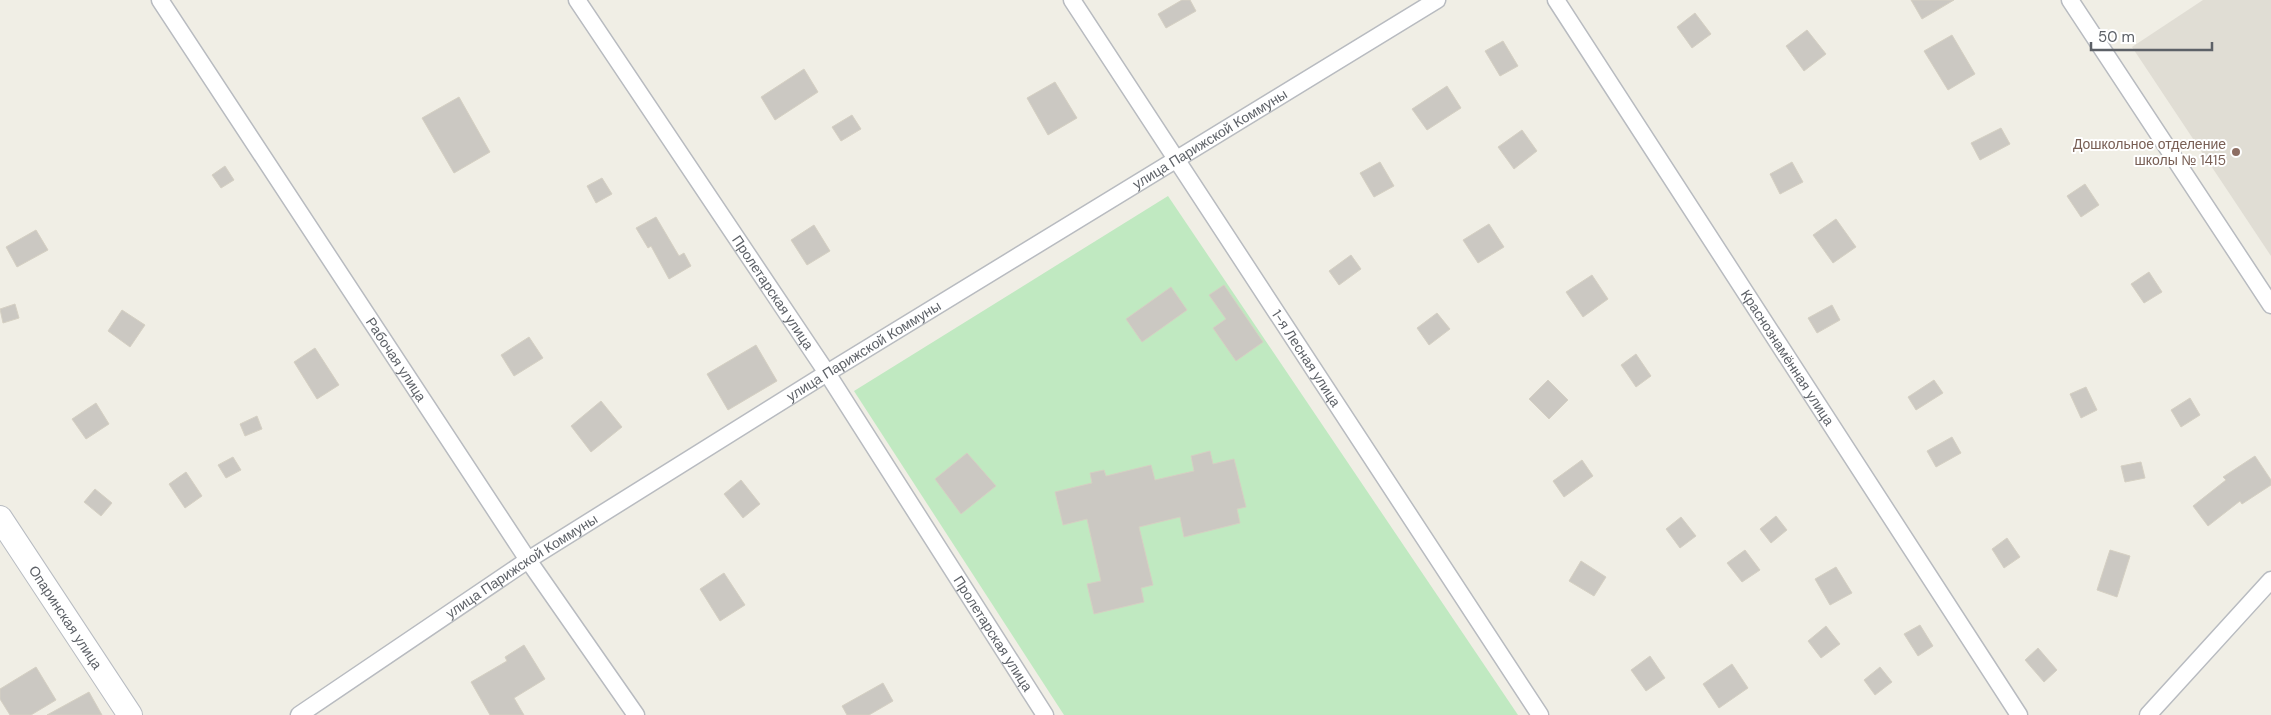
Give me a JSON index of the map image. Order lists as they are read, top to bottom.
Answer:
{
  "streets": {
    "main road": ["Опаринская улица"],
    "street": [
      "улица Парижской Коммуны",
      "Пролетарская улица",
      "1-я Лесная улица",
      "Краснознамённая улица",
      "Рабочая улица"
    ]
  },
  "crossings": [
    ["улица Парижской Коммуны", "Пролетарская улица"],
    ["улица Парижской Коммуны", "1-я Лесная улица"],
    ["улица Парижской Коммуны", "Рабочая улица"]
  ],
  "places": ["Дошкольное отделение школы № 1415"],
  "scale_bar": "50 m"
}
